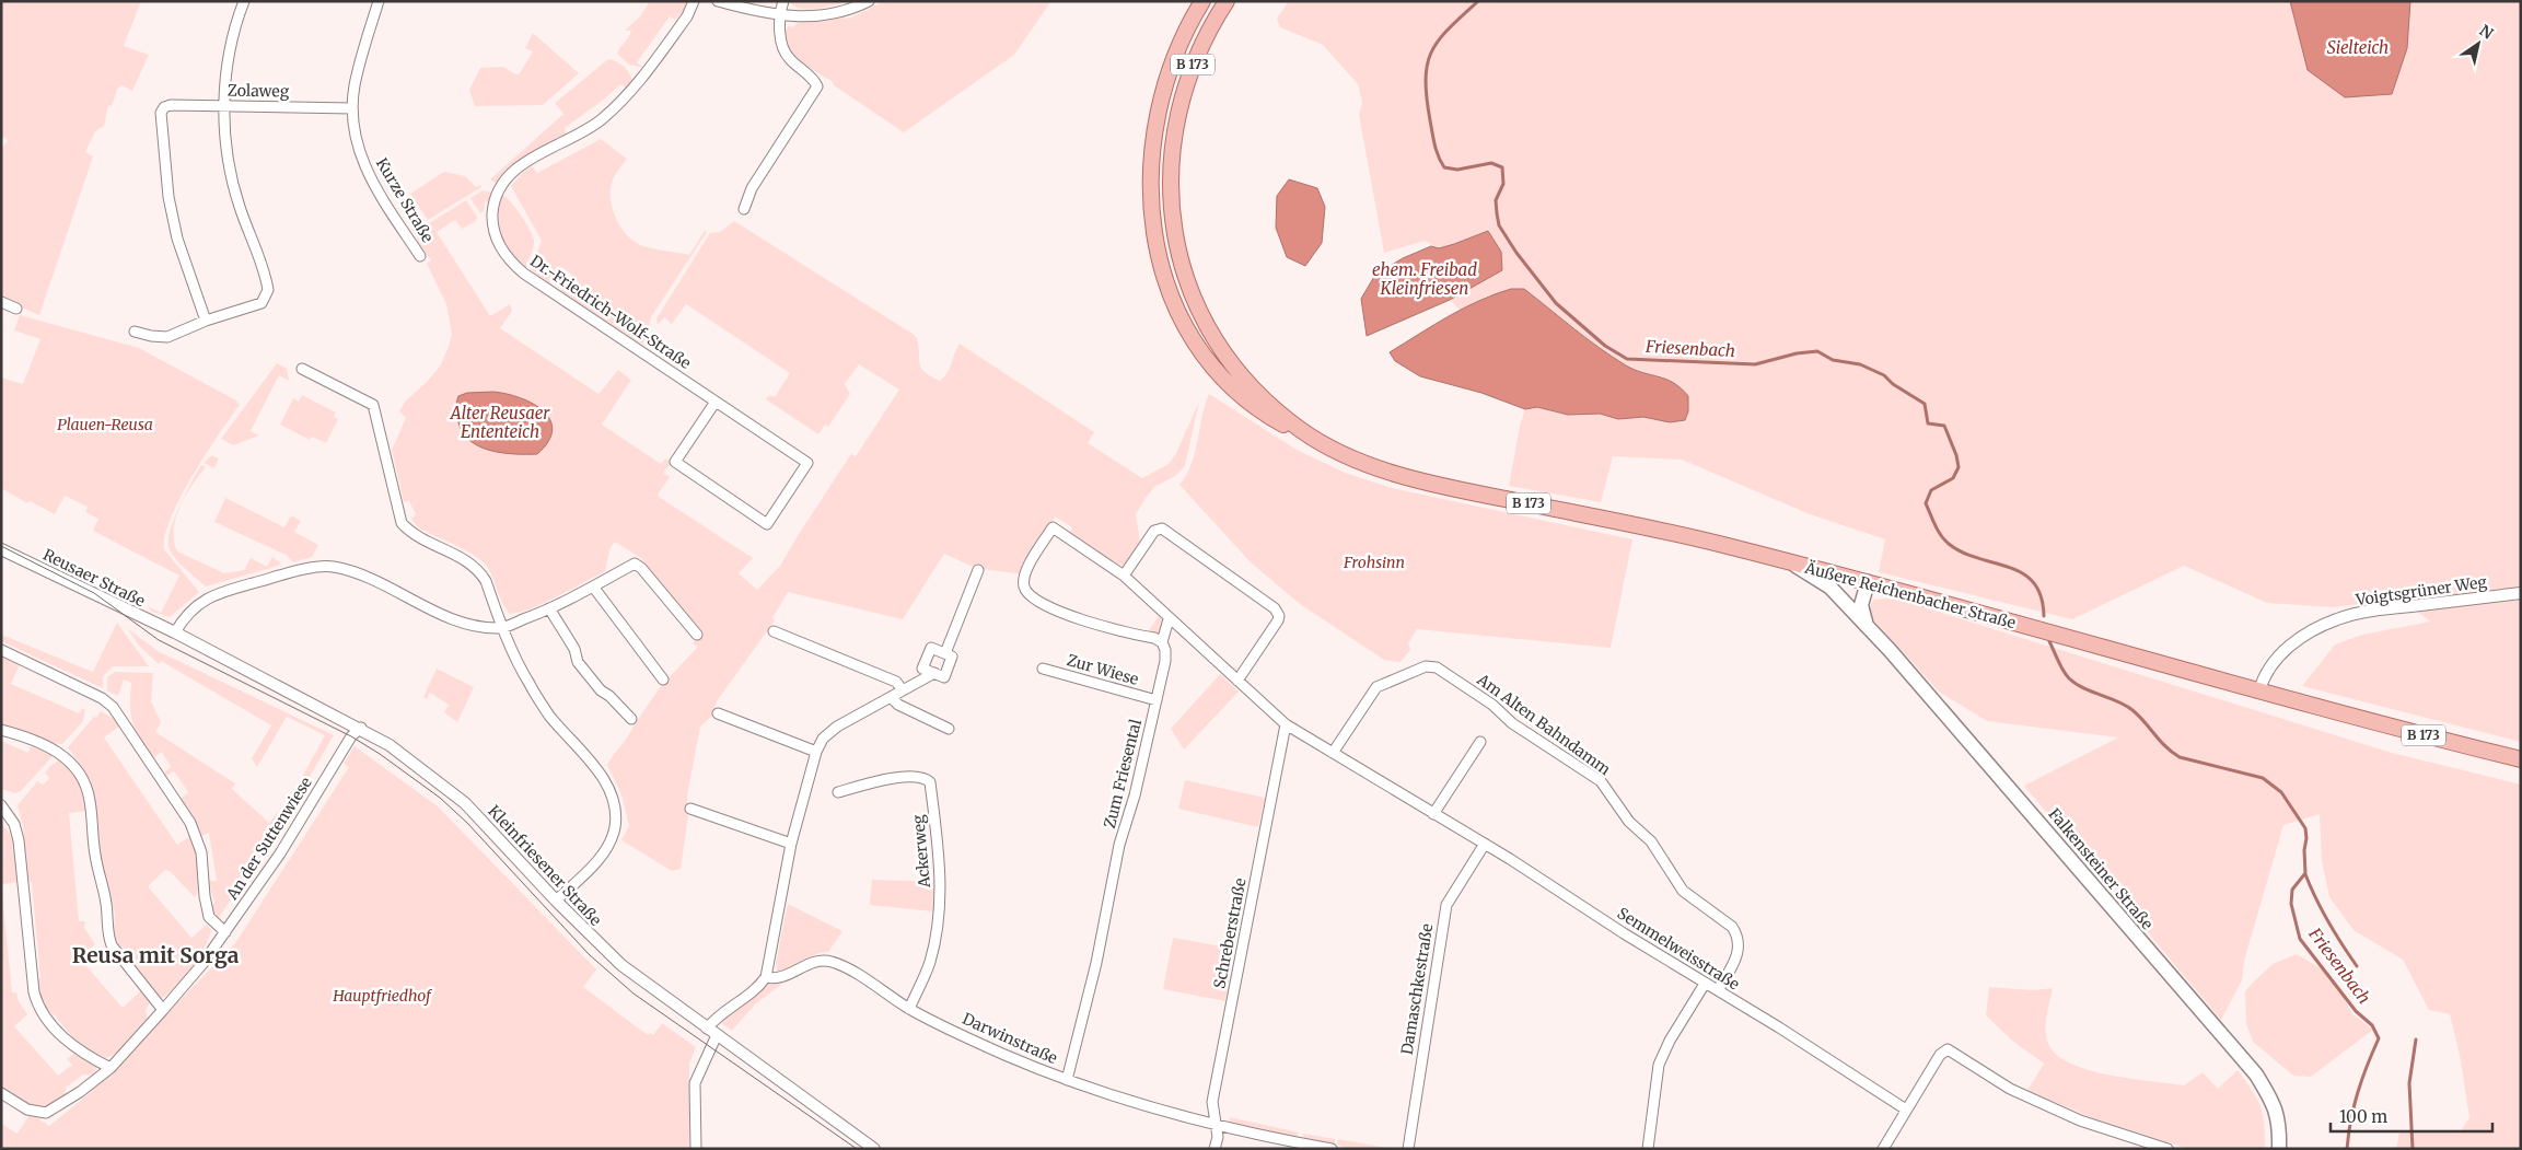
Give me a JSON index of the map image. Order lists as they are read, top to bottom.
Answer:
{
  "streets": {
    "main road": ["B 173", "Äußere Reichenbacher Straße", "Falkensteiner Straße"],
    "street": [
      "Zolaweg",
      "Kurze Straße",
      "Dr.-Friedrich-Wolf-Straße",
      "Reusaer Straße",
      "Voigtsgrüner Weg",
      "Zur Wiese",
      "Am Alten Bahndamm",
      "Zum Friesental",
      "An der Suttenwiese",
      "Ackerweg",
      "Kleinfriesener Straße",
      "Schreberstraße",
      "Semmelweisstraße",
      "Damaschkestraße",
      "Darwinstraße"
    ]
  },
  "crossings": [
    ["Zolaweg", "Kurze Straße"],
    ["Reusaer Straße", "Kleinfriesener Straße"],
    ["Voigtsgrüner Weg", "Äußere Reichenbacher Straße"],
    ["Äußere Reichenbacher Straße", "Falkensteiner Straße"],
    ["Zur Wiese", "Zum Friesental"],
    ["Am Alten Bahndamm", "Semmelweisstraße"],
    ["Zum Friesental", "Semmelweisstraße"],
    ["Zum Friesental", "Darwinstraße"],
    ["An der Suttenwiese", "Kleinfriesener Straße"],
    ["Ackerweg", "Darwinstraße"],
    ["Schreberstraße", "Semmelweisstraße"],
    ["Schreberstraße", "Darwinstraße"],
    ["Semmelweisstraße", "Damaschkestraße"]
  ],
  "districts": ["Reusa mit Sorga"],
  "water": [
    "Sielteich",
    "ehem. Freibad Kleinfriesen",
    "Friesenbach",
    "Alter Reusaer Ententeich"
  ],
  "parks": ["Plauen-Reusa", "Frohsinn", "Hauptfriedhof"],
  "scale_bar": "100 m",
  "north": "top right"
}
